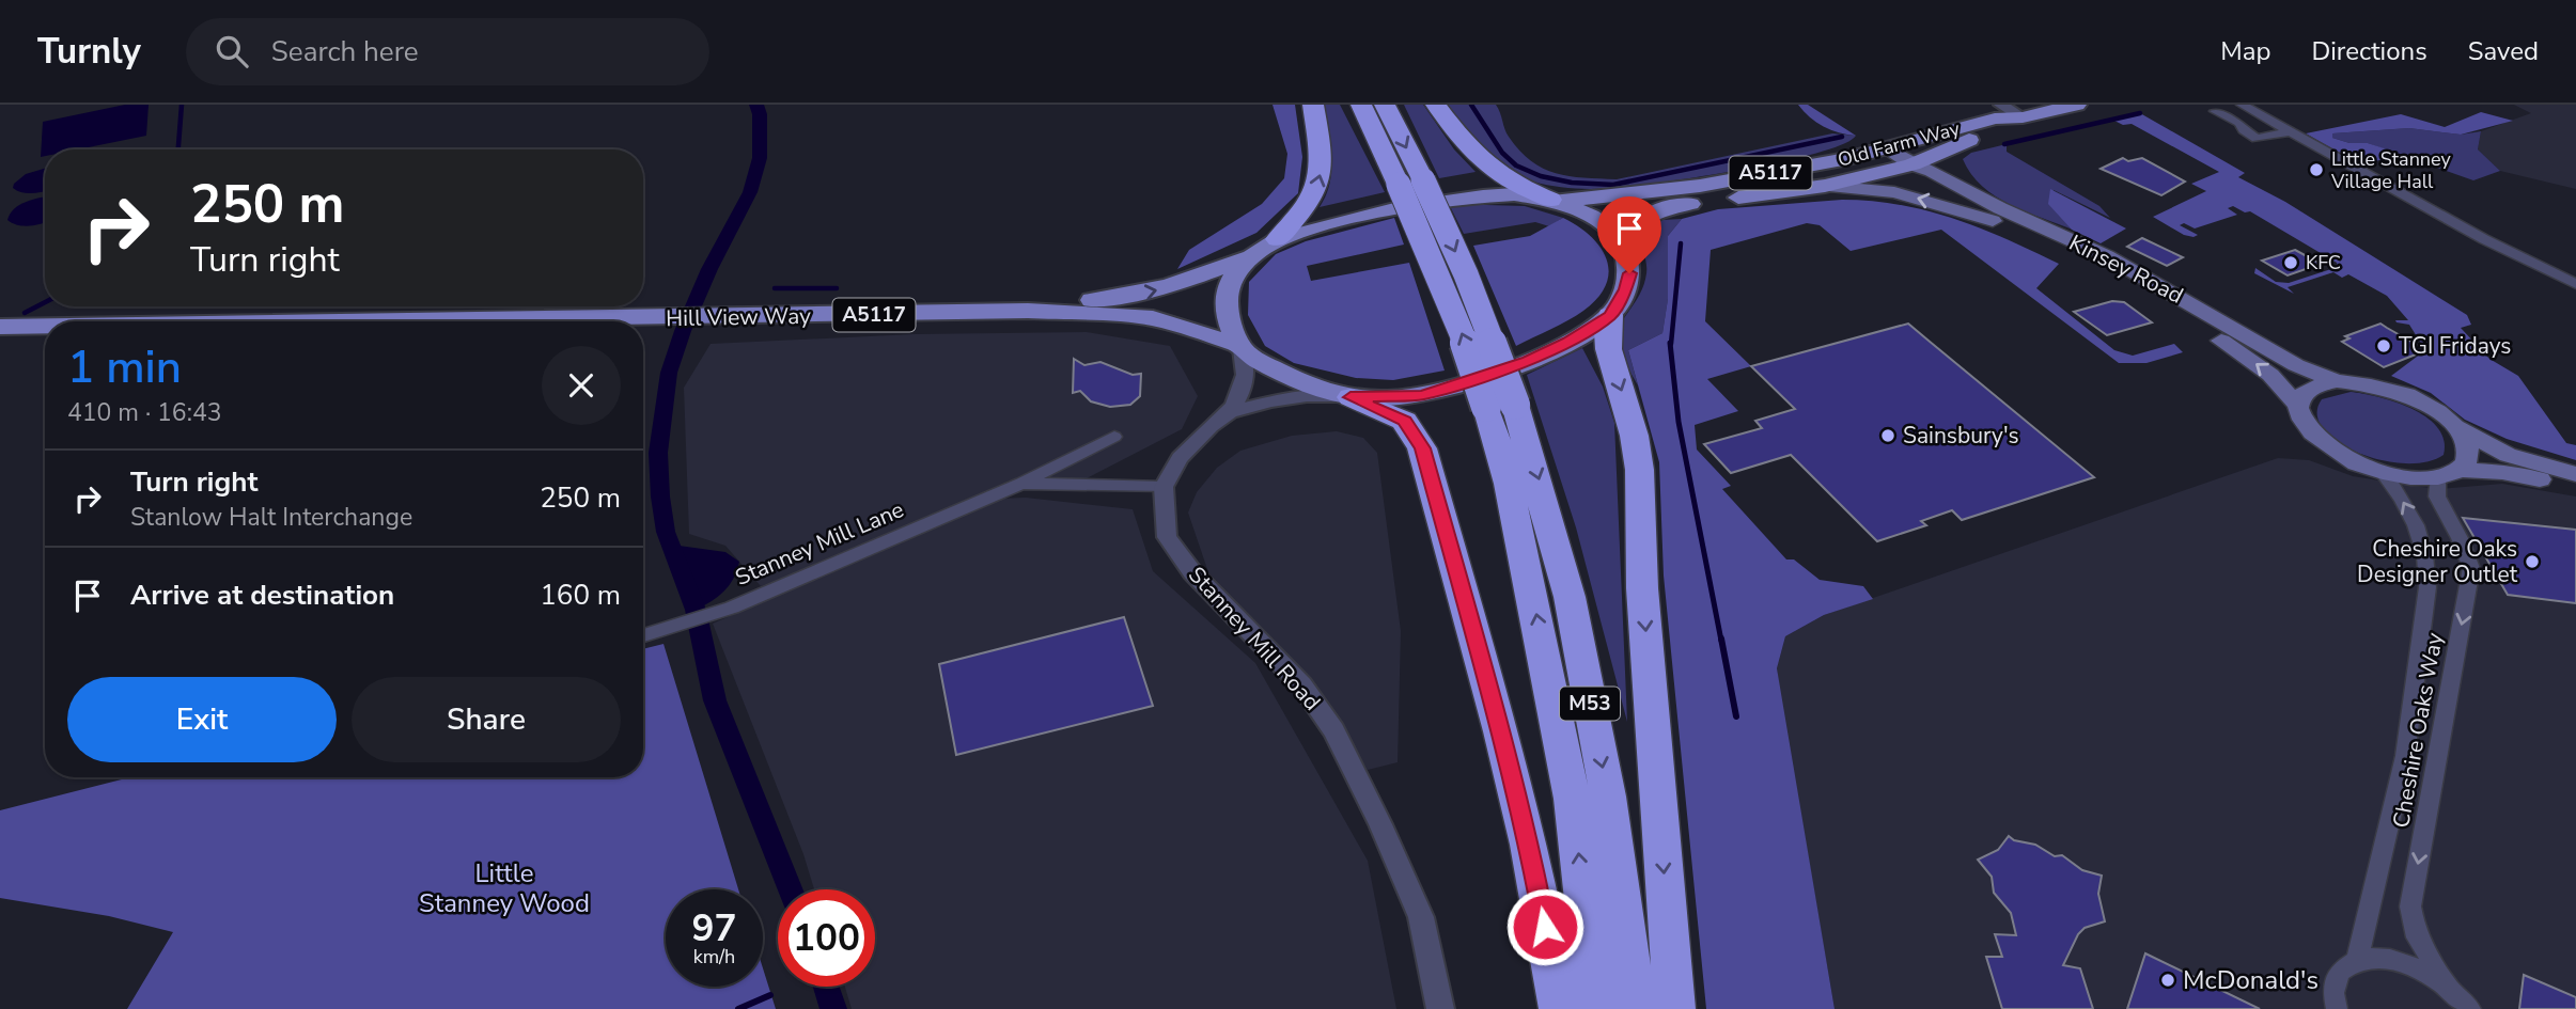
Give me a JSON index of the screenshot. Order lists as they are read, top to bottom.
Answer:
{
  "streets": {
    "highway": ["M53"],
    "main road": [
      "Old Farm Way",
      "A5117",
      "Kinsey Road",
      "Hill View Way"
    ],
    "street": ["Stanney Mill Lane", "Stanney Mill Road", "Cheshire Oaks Way"]
  },
  "crossings": [
    ["Old Farm Way", "Kinsey Road"],
    ["Old Farm Way", "Hill View Way"],
    ["Stanney Mill Lane", "Stanney Mill Road"]
  ],
  "parks": ["Little Stanney Wood"],
  "places": [
    "Little Stanney Village Hall",
    "KFC",
    "TGI Fridays",
    "Sainsbury's",
    "Cheshire Oaks Designer Outlet",
    "McDonald's"
  ],
  "page": {
    "header": "Turnly",
    "search": "Search here",
    "nav": ["Map", "Directions", "Saved"],
    "turn": ["250 m", "Turn right"],
    "heading": ["1 min", "410 m · 16:43"],
    "list": [
      {
        "name": "Turn right",
        "note": "Stanlow Halt Interchange",
        "value": "250 m"
      },
      {
        "name": "Arrive at destination",
        "value": "160 m"
      }
    ],
    "buttons": ["Exit", "Share"],
    "speed": "97 km/h",
    "limit": "100"
  }
}
